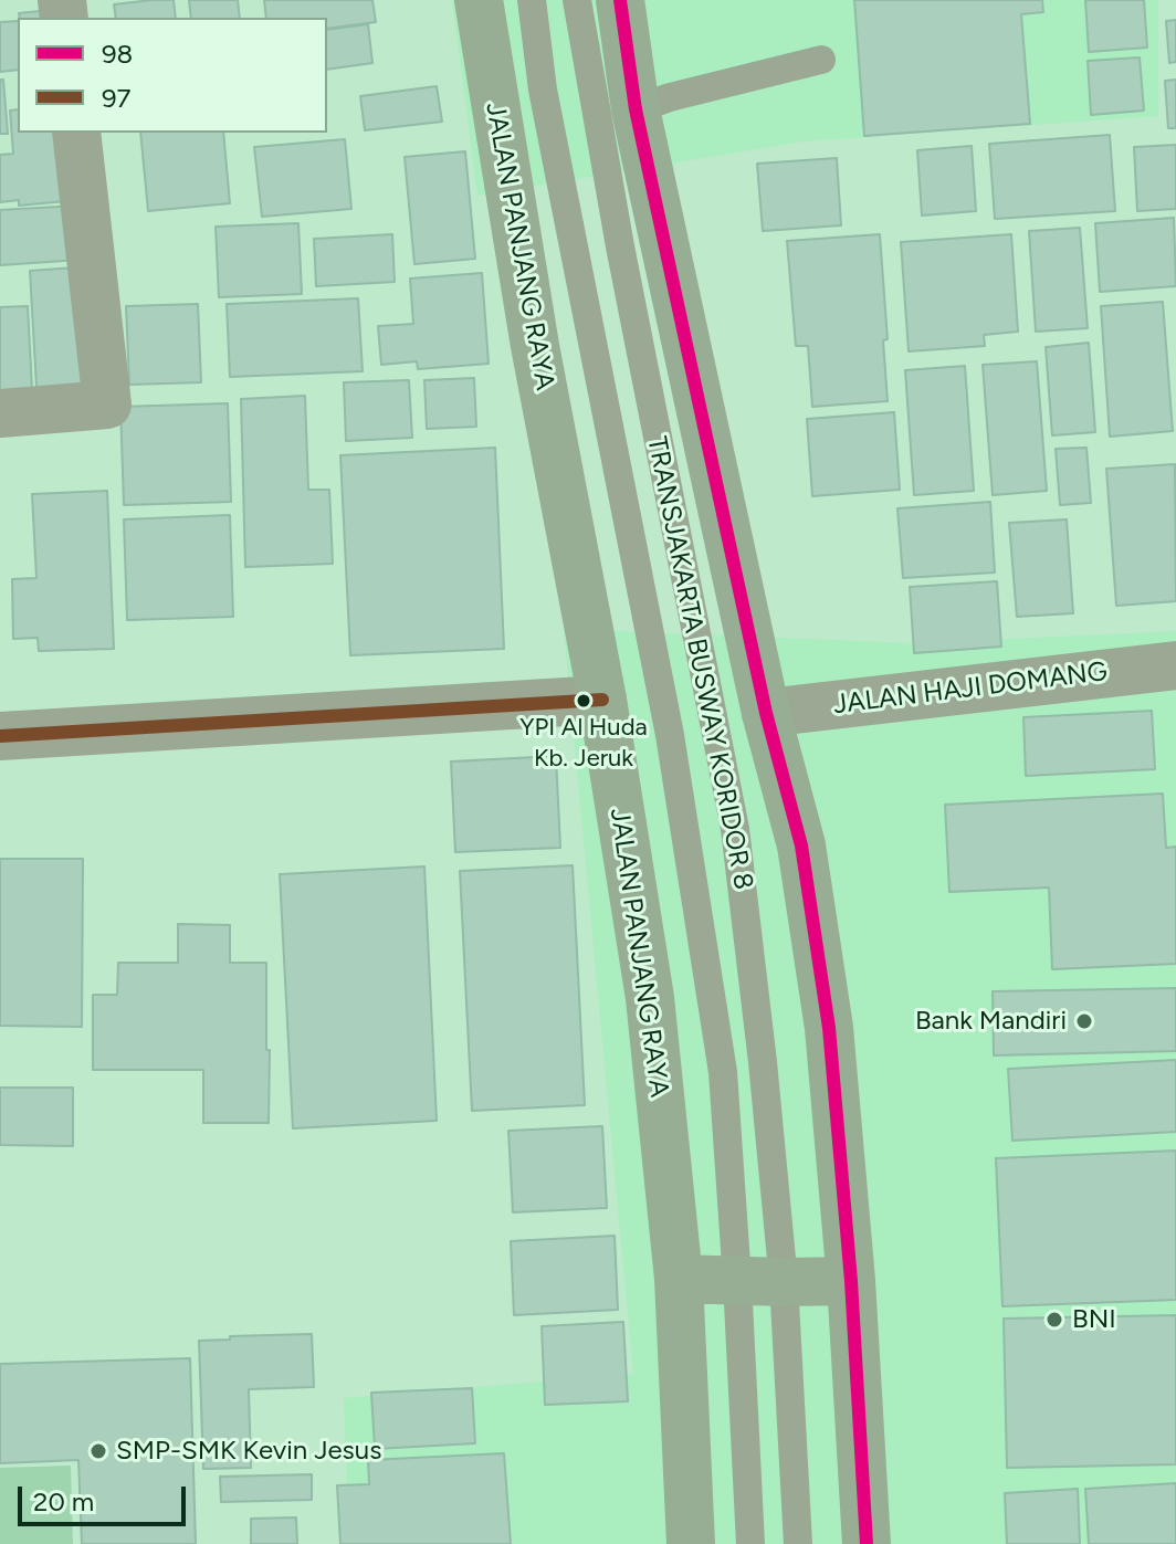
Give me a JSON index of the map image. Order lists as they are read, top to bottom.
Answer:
{
  "streets": {
    "main road": ["JALAN PANJANG RAYA"],
    "street": ["JALAN HAJI DOMANG"],
    "lane": ["TRANSJAKARTA BUSWAY KORIDOR 8"]
  },
  "places": [
    "YPI Al Huda Kb. Jeruk",
    "Bank Mandiri",
    "BNI",
    "SMP-SMK Kevin Jesus"
  ],
  "lines": ["transit line 98", "transit line 97"],
  "legend": ["98", "97"],
  "scale_bar": "20 m"
}
